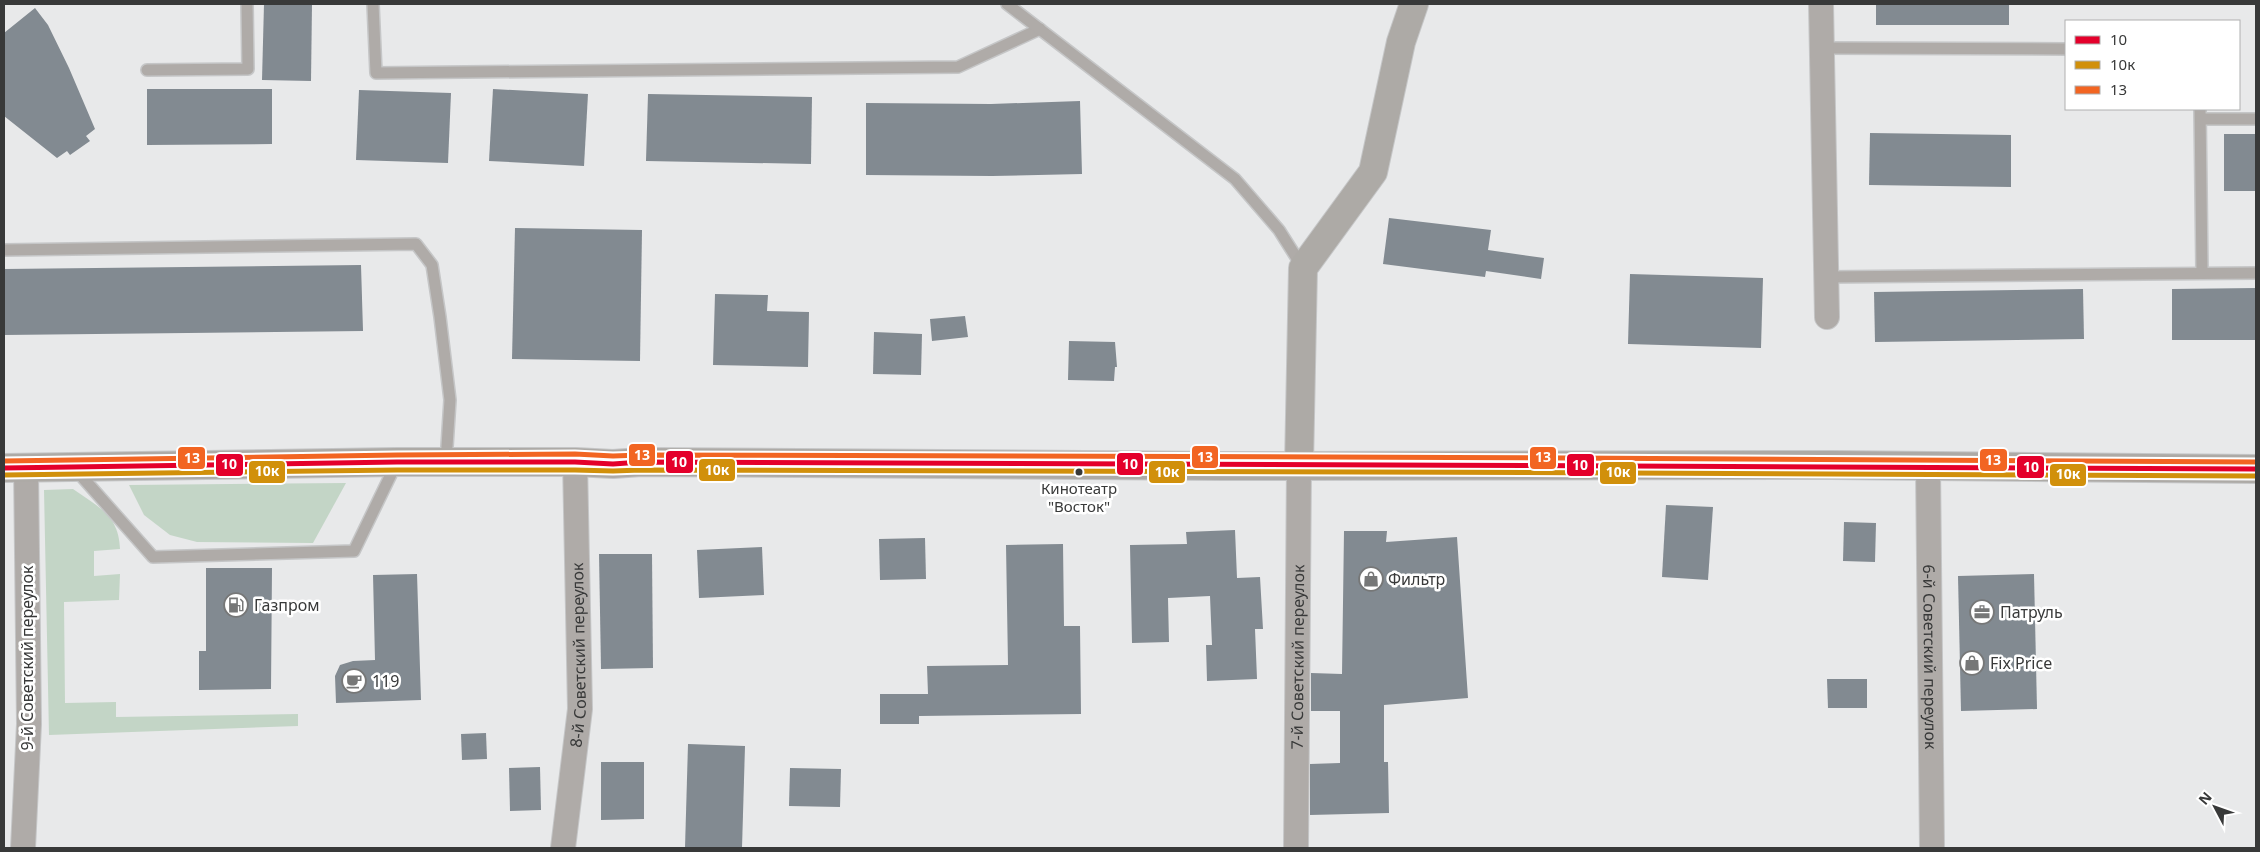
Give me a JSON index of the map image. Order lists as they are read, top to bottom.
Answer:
{
  "streets": {
    "street": [
      "8-й Советский переулок",
      "7-й Советский переулок",
      "6-й Советский переулок",
      "9-й Советский переулок"
    ]
  },
  "places": {
    "other": ["Кинотеатр \"Восток\""],
    "shop": ["Фильтр", "Fix Price"],
    "fuel station": ["Газпром"],
    "office": ["Патруль"],
    "cafe": ["119"]
  },
  "lines": ["transit line 13", "transit line 10", "transit line 10к"],
  "legend": ["10", "10к", "13"],
  "north": "top left"
}
